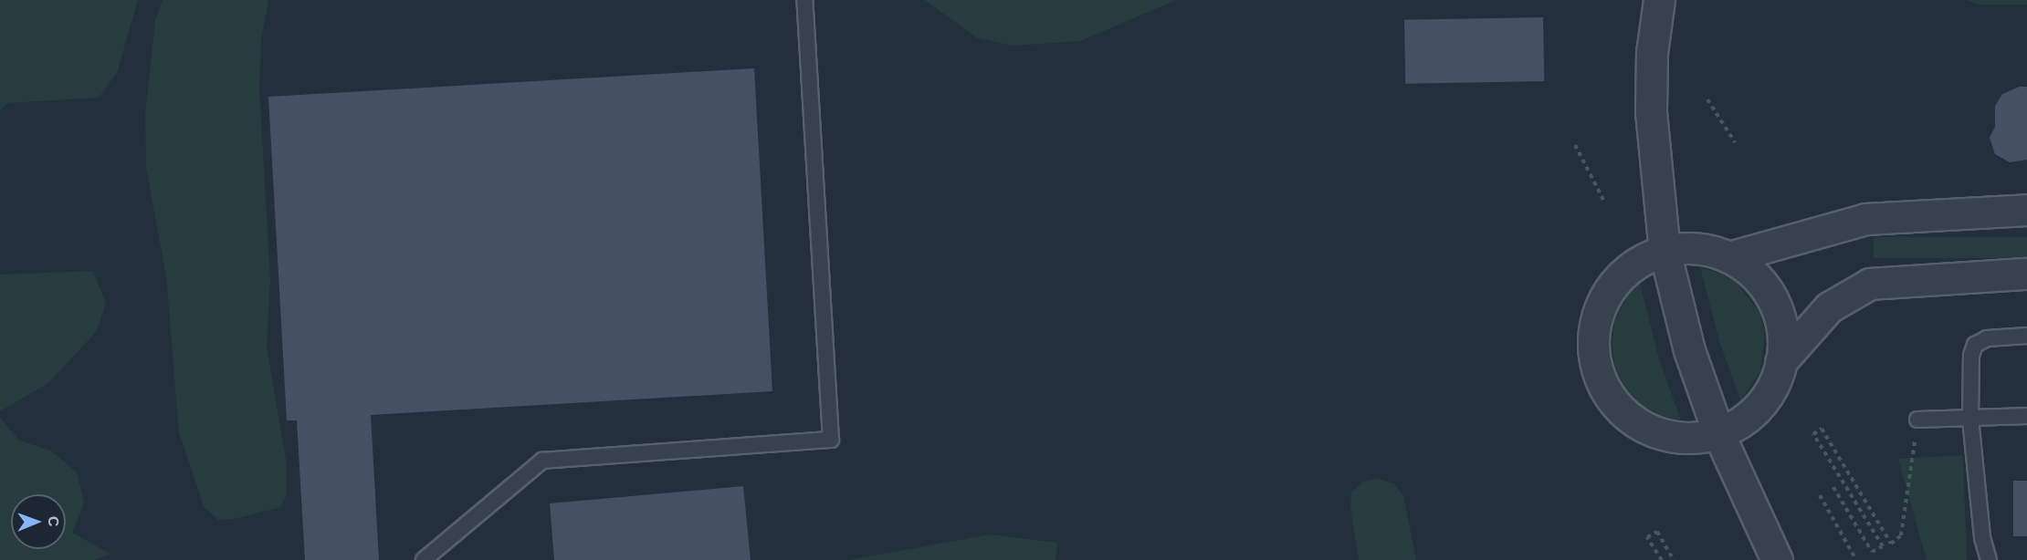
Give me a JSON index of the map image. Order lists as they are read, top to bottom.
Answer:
{
  "north": "right"
}
